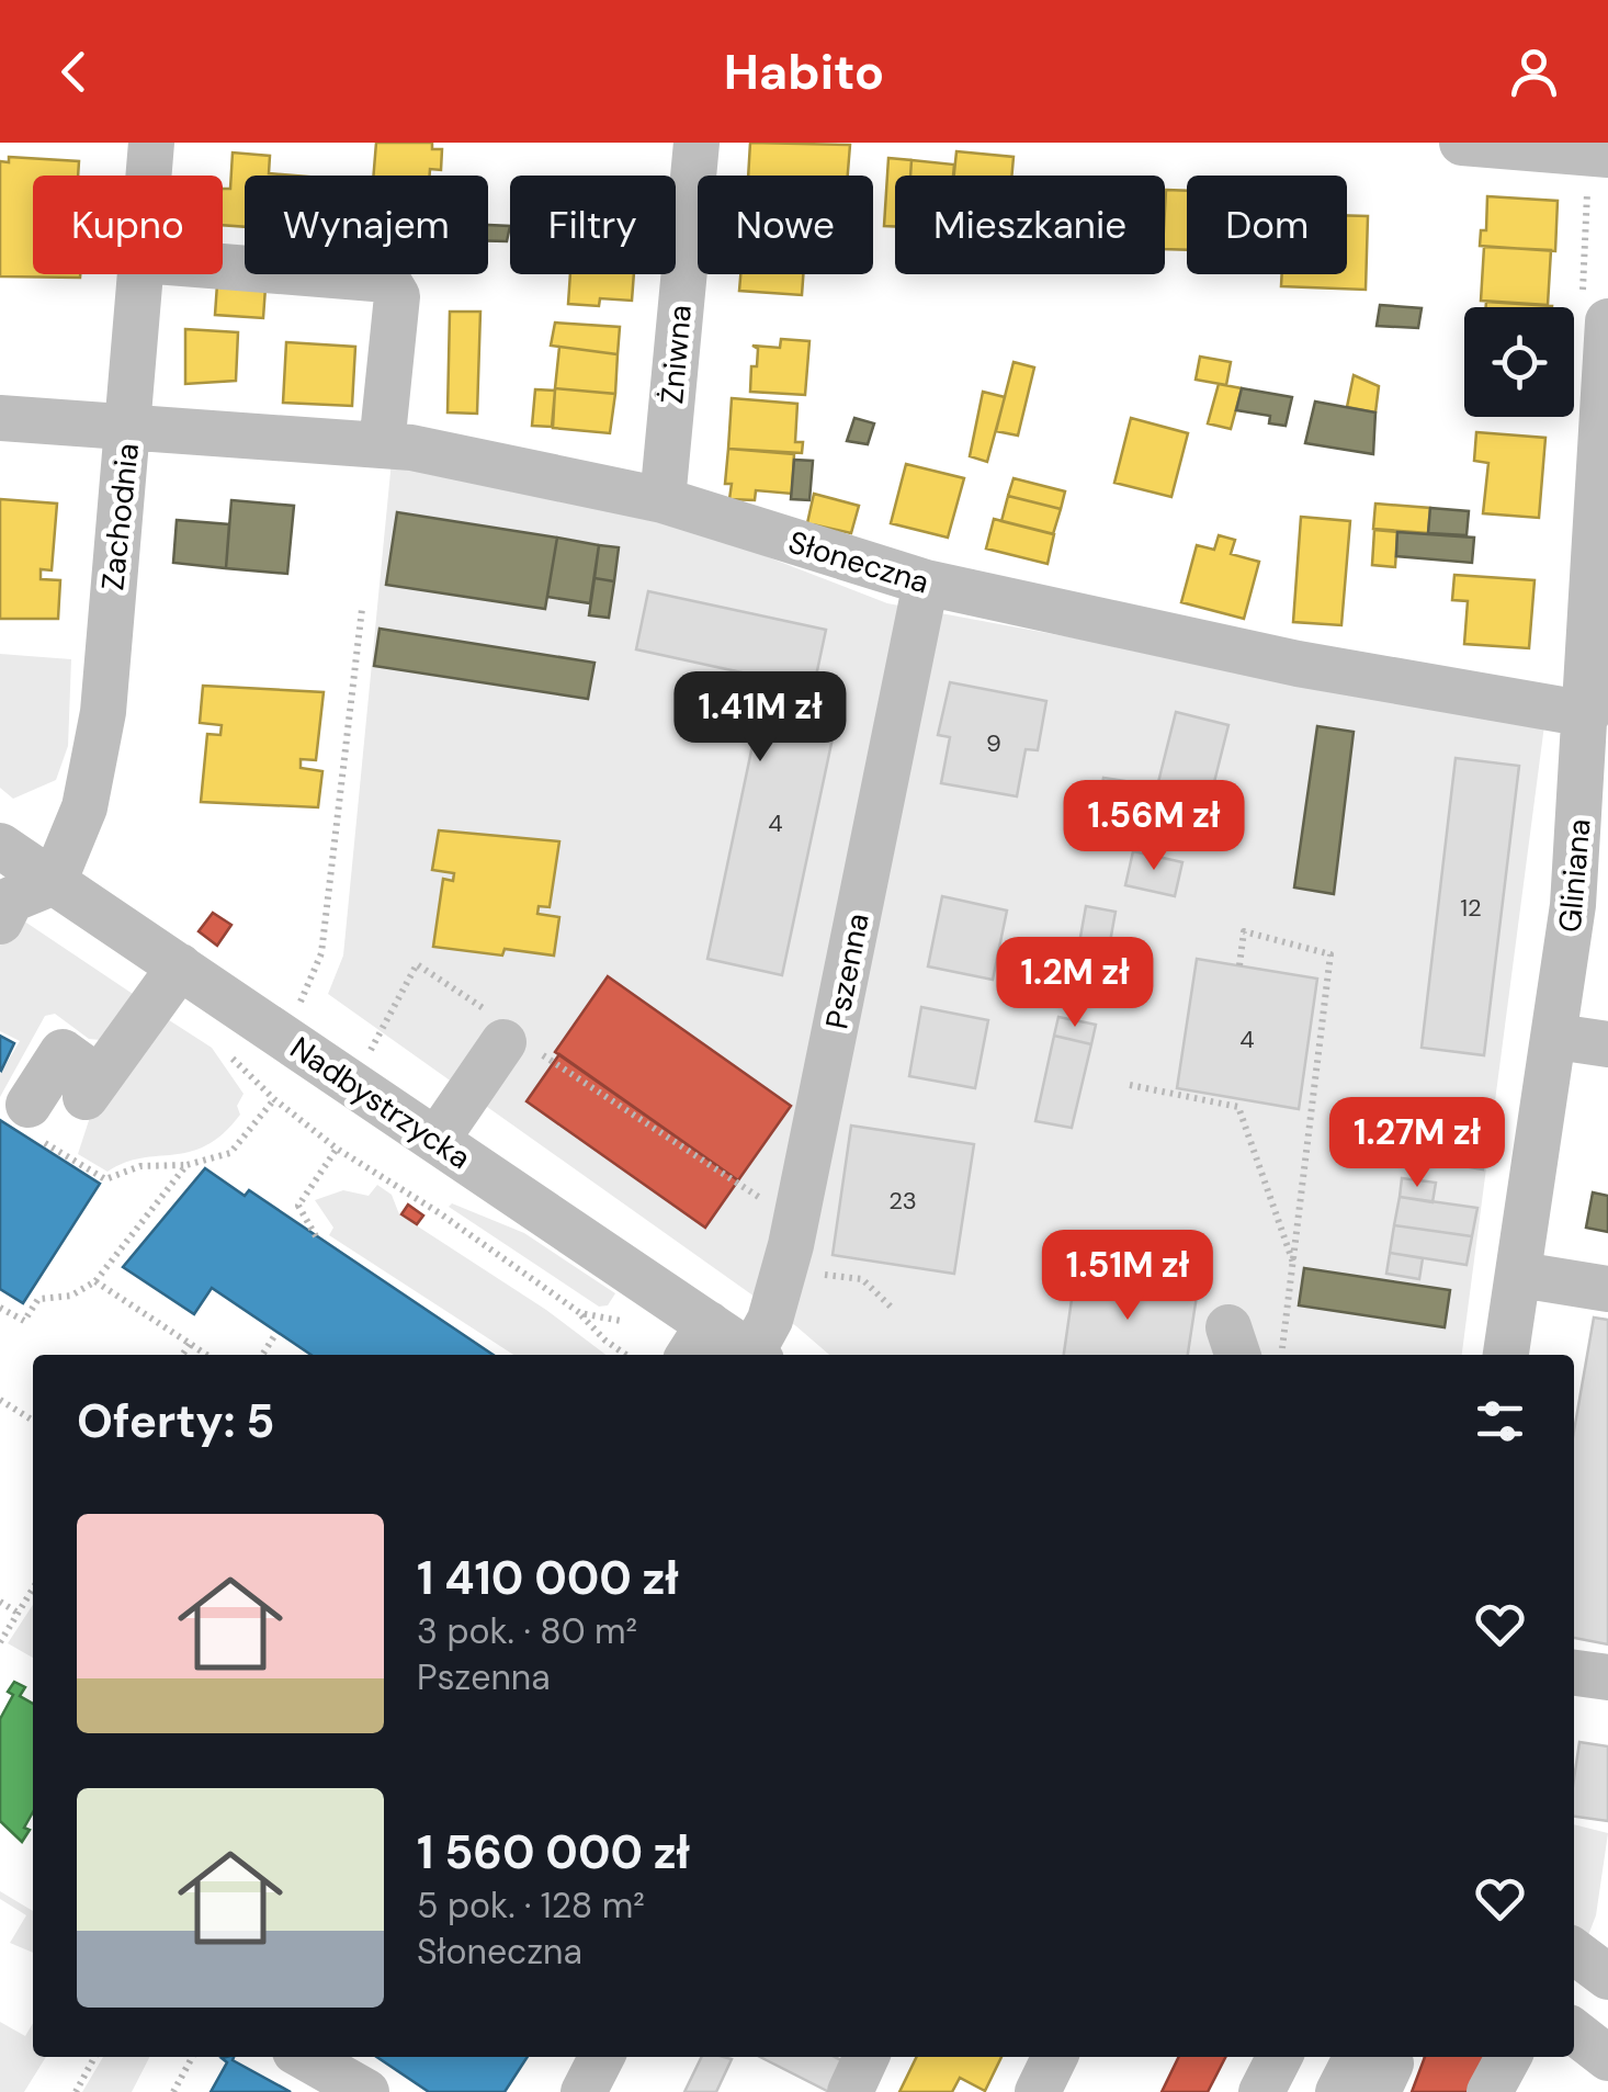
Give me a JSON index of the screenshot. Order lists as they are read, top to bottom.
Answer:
{
  "streets": {
    "street": [
      "Żniwna",
      "Zachodnia",
      "Słoneczna",
      "Gliniana",
      "Pszenna",
      "Nadbystrzycka"
    ]
  },
  "crossings": [
    ["Żniwna", "Słoneczna"],
    ["Zachodnia", "Słoneczna"],
    ["Zachodnia", "Nadbystrzycka"],
    ["Słoneczna", "Gliniana"],
    ["Słoneczna", "Pszenna"]
  ],
  "house_numbers": [
    "9",
    "4",
    "12",
    "4",
    "23"
  ],
  "page": {
    "header": "Habito",
    "chip": [
      "Kupno",
      "Wynajem",
      "Filtry",
      "Nowe",
      "Mieszkanie",
      "Dom"
    ],
    "price": [
      "1.41M zł",
      "1.56M zł",
      "1.2M zł",
      "1.27M zł",
      "1.51M zł"
    ],
    "heading": "Oferty: 5",
    "list": [
      {
        "name": "1 410 000 zł",
        "note": "3 pok. · 80 m² · Pszenna"
      },
      {
        "name": "1 560 000 zł",
        "note": "5 pok. · 128 m² · Słoneczna"
      }
    ]
  }
}
